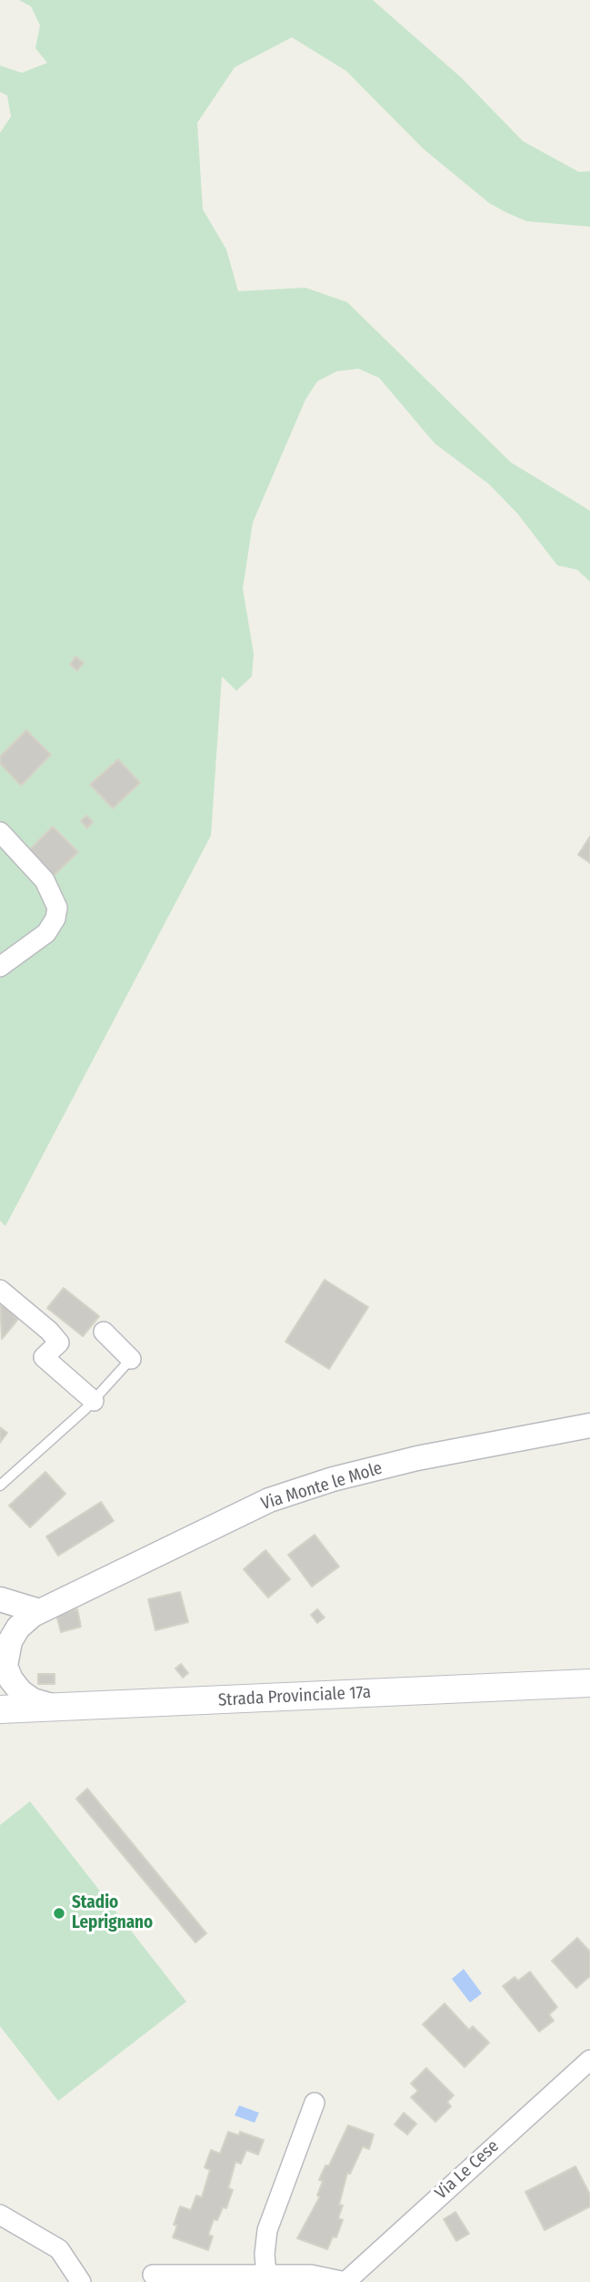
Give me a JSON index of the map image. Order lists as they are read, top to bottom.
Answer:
{
  "streets": {
    "main road": ["Strada Provinciale 17a"],
    "street": ["Via Monte le Mole", "Via Le Cese"]
  },
  "places": ["Stadio Leprignano"]
}
